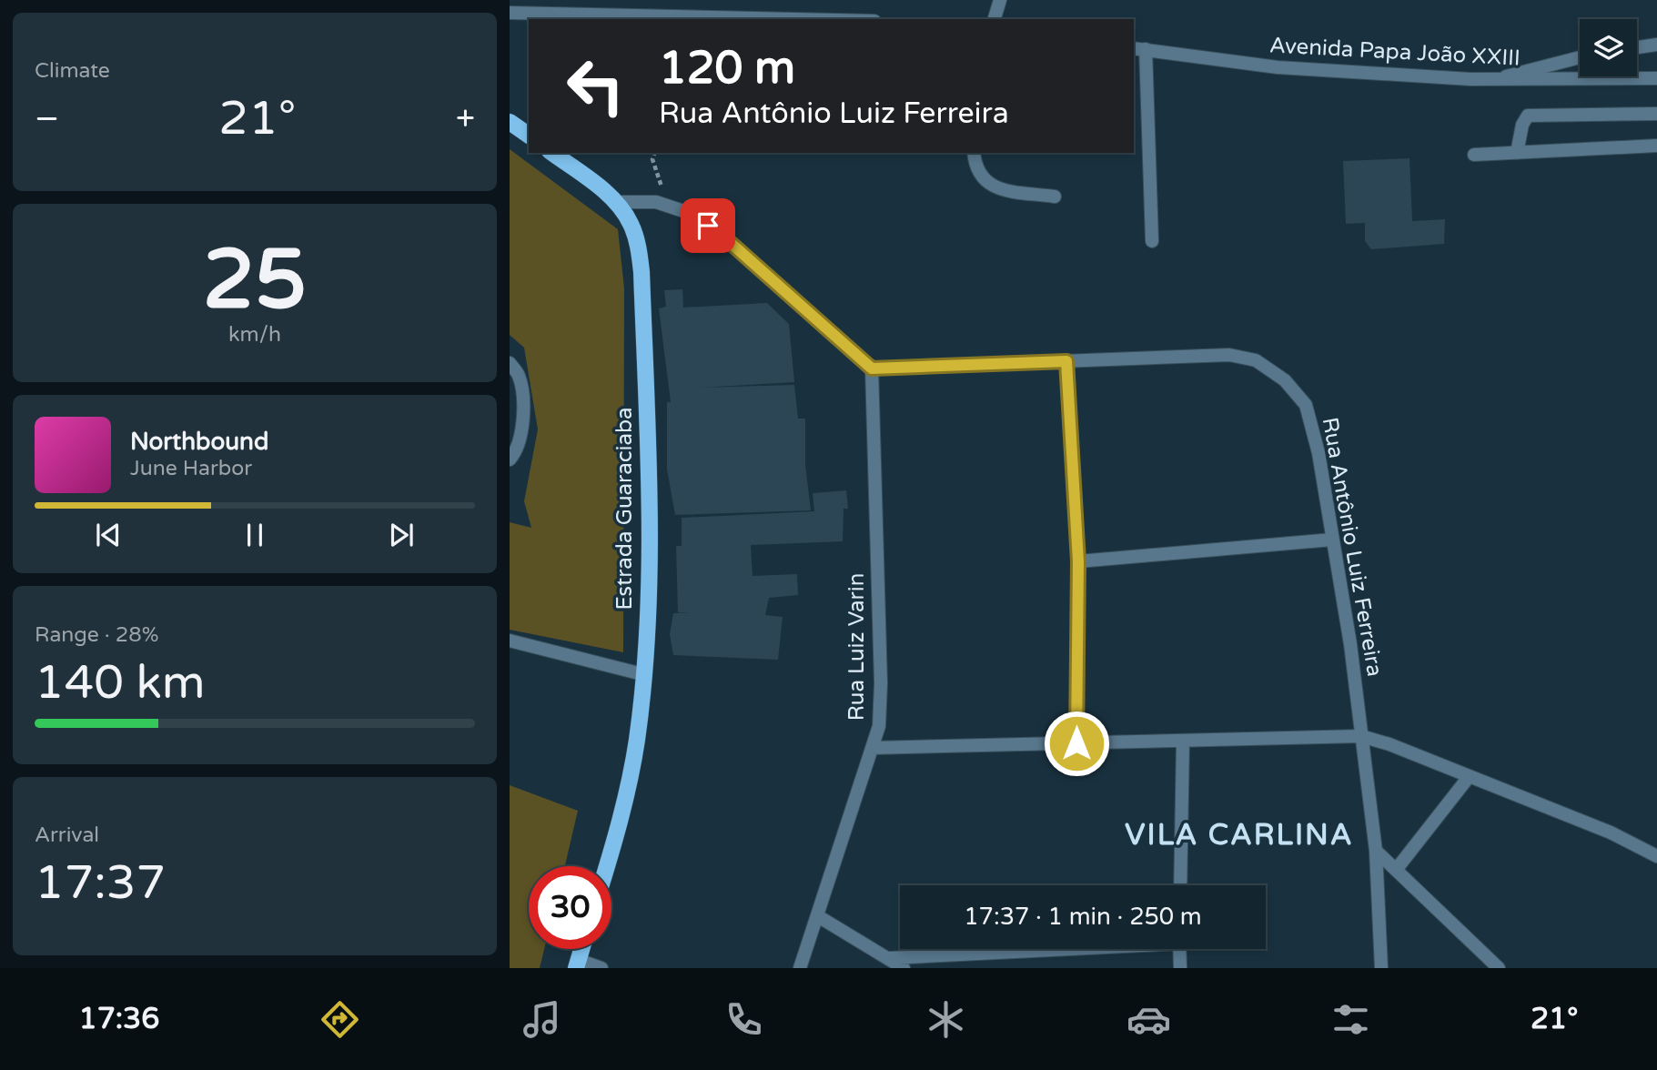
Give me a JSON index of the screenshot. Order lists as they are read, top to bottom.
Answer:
{
  "streets": {
    "main road": ["Estrada Guaraciaba"],
    "street": ["Avenida Papa João XXIII", "Rua Antônio Luiz Ferreira", "Rua Luiz Varin"]
  },
  "crossings": [
    ["Rua Antônio Luiz Ferreira", "Rua Luiz Varin"]
  ],
  "districts": ["VILA CARLINA"],
  "page": {
    "tile": [
      "Climate",
      ["25", "km/h"],
      ["Range · 28%", "140 km"],
      ["Arrival", "17:37"]
    ],
    "turn": ["120 m", "Rua Antônio Luiz Ferreira"],
    "heat": ["−", "21°", "+"],
    "song": ["Northbound", "June Harbor"],
    "limit": "30",
    "trip": "17:37 · 1 min · 250 m",
    "tabs": ["17:36", "21°"]
  }
}
